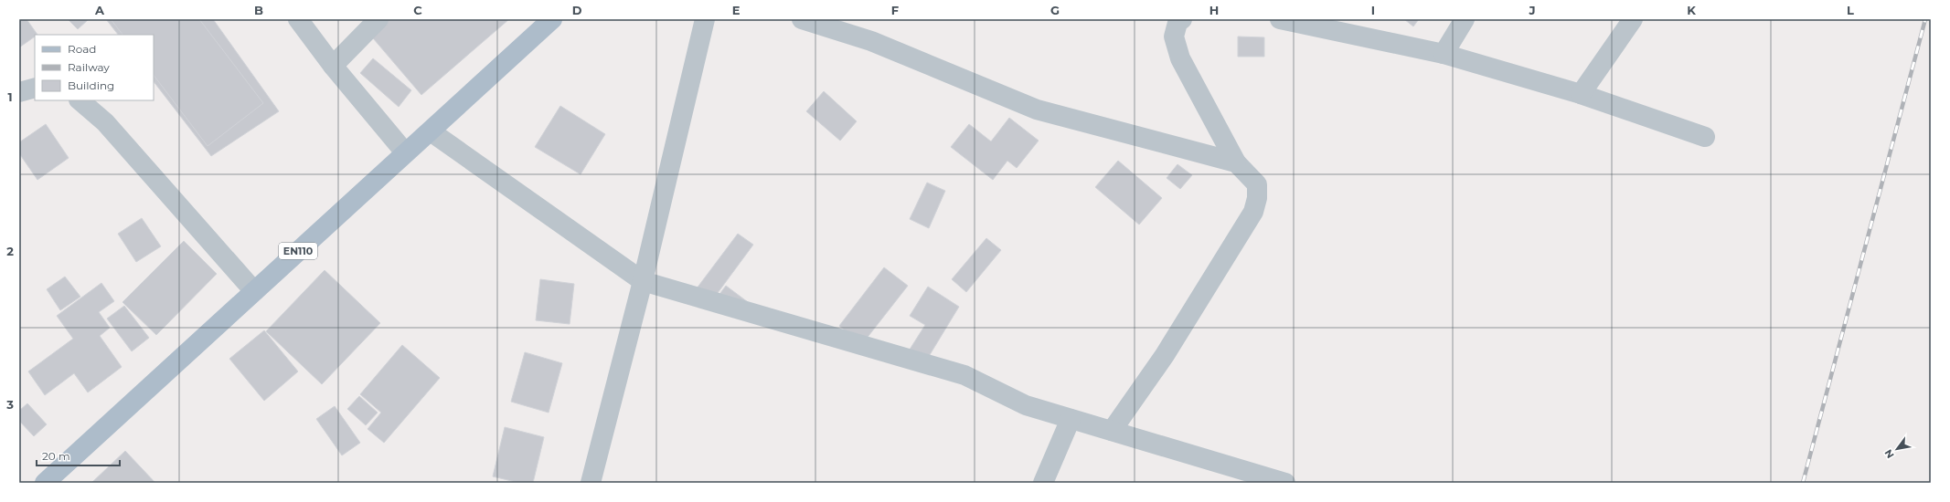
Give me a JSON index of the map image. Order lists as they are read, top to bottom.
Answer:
{
  "streets": {
    "main road": ["EN110"]
  },
  "legend": ["Road", "Railway", "Building"],
  "scale_bar": "20 m",
  "north": "bottom left",
  "grid": {
    "columns": [
      "A",
      "B",
      "C",
      "D",
      "E",
      "F",
      "G",
      "H",
      "I",
      "J",
      "K",
      "L"
    ],
    "rows": ["1", "2", "3"]
  }
}
